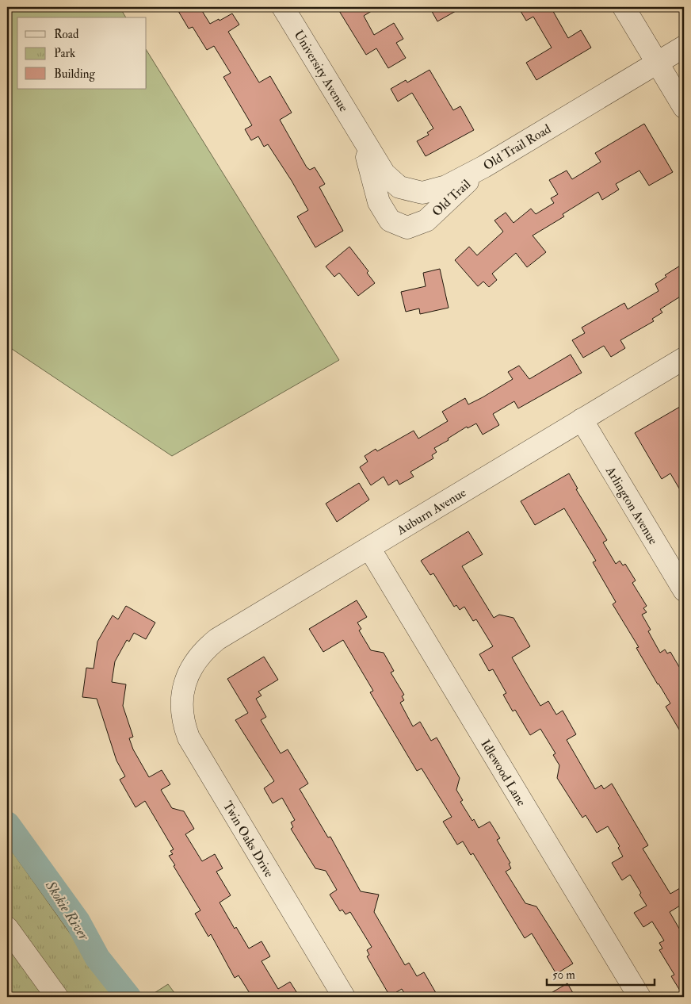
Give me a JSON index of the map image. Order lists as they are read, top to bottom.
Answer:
{
  "streets": {
    "street": [
      "University Avenue",
      "Old Trail Road",
      "Old Trail",
      "Arlington Avenue",
      "Auburn Avenue",
      "Idlewood Lane",
      "Twin Oaks Drive"
    ]
  },
  "crossings": [
    ["University Avenue", "Old Trail Road"],
    ["University Avenue", "Old Trail"],
    ["Old Trail Road", "Old Trail"],
    ["Arlington Avenue", "Auburn Avenue"],
    ["Auburn Avenue", "Idlewood Lane"],
    ["Auburn Avenue", "Twin Oaks Drive"]
  ],
  "water": ["Skokie River"],
  "legend": ["Road", "Park", "Building"],
  "scale_bar": "50 m"
}
